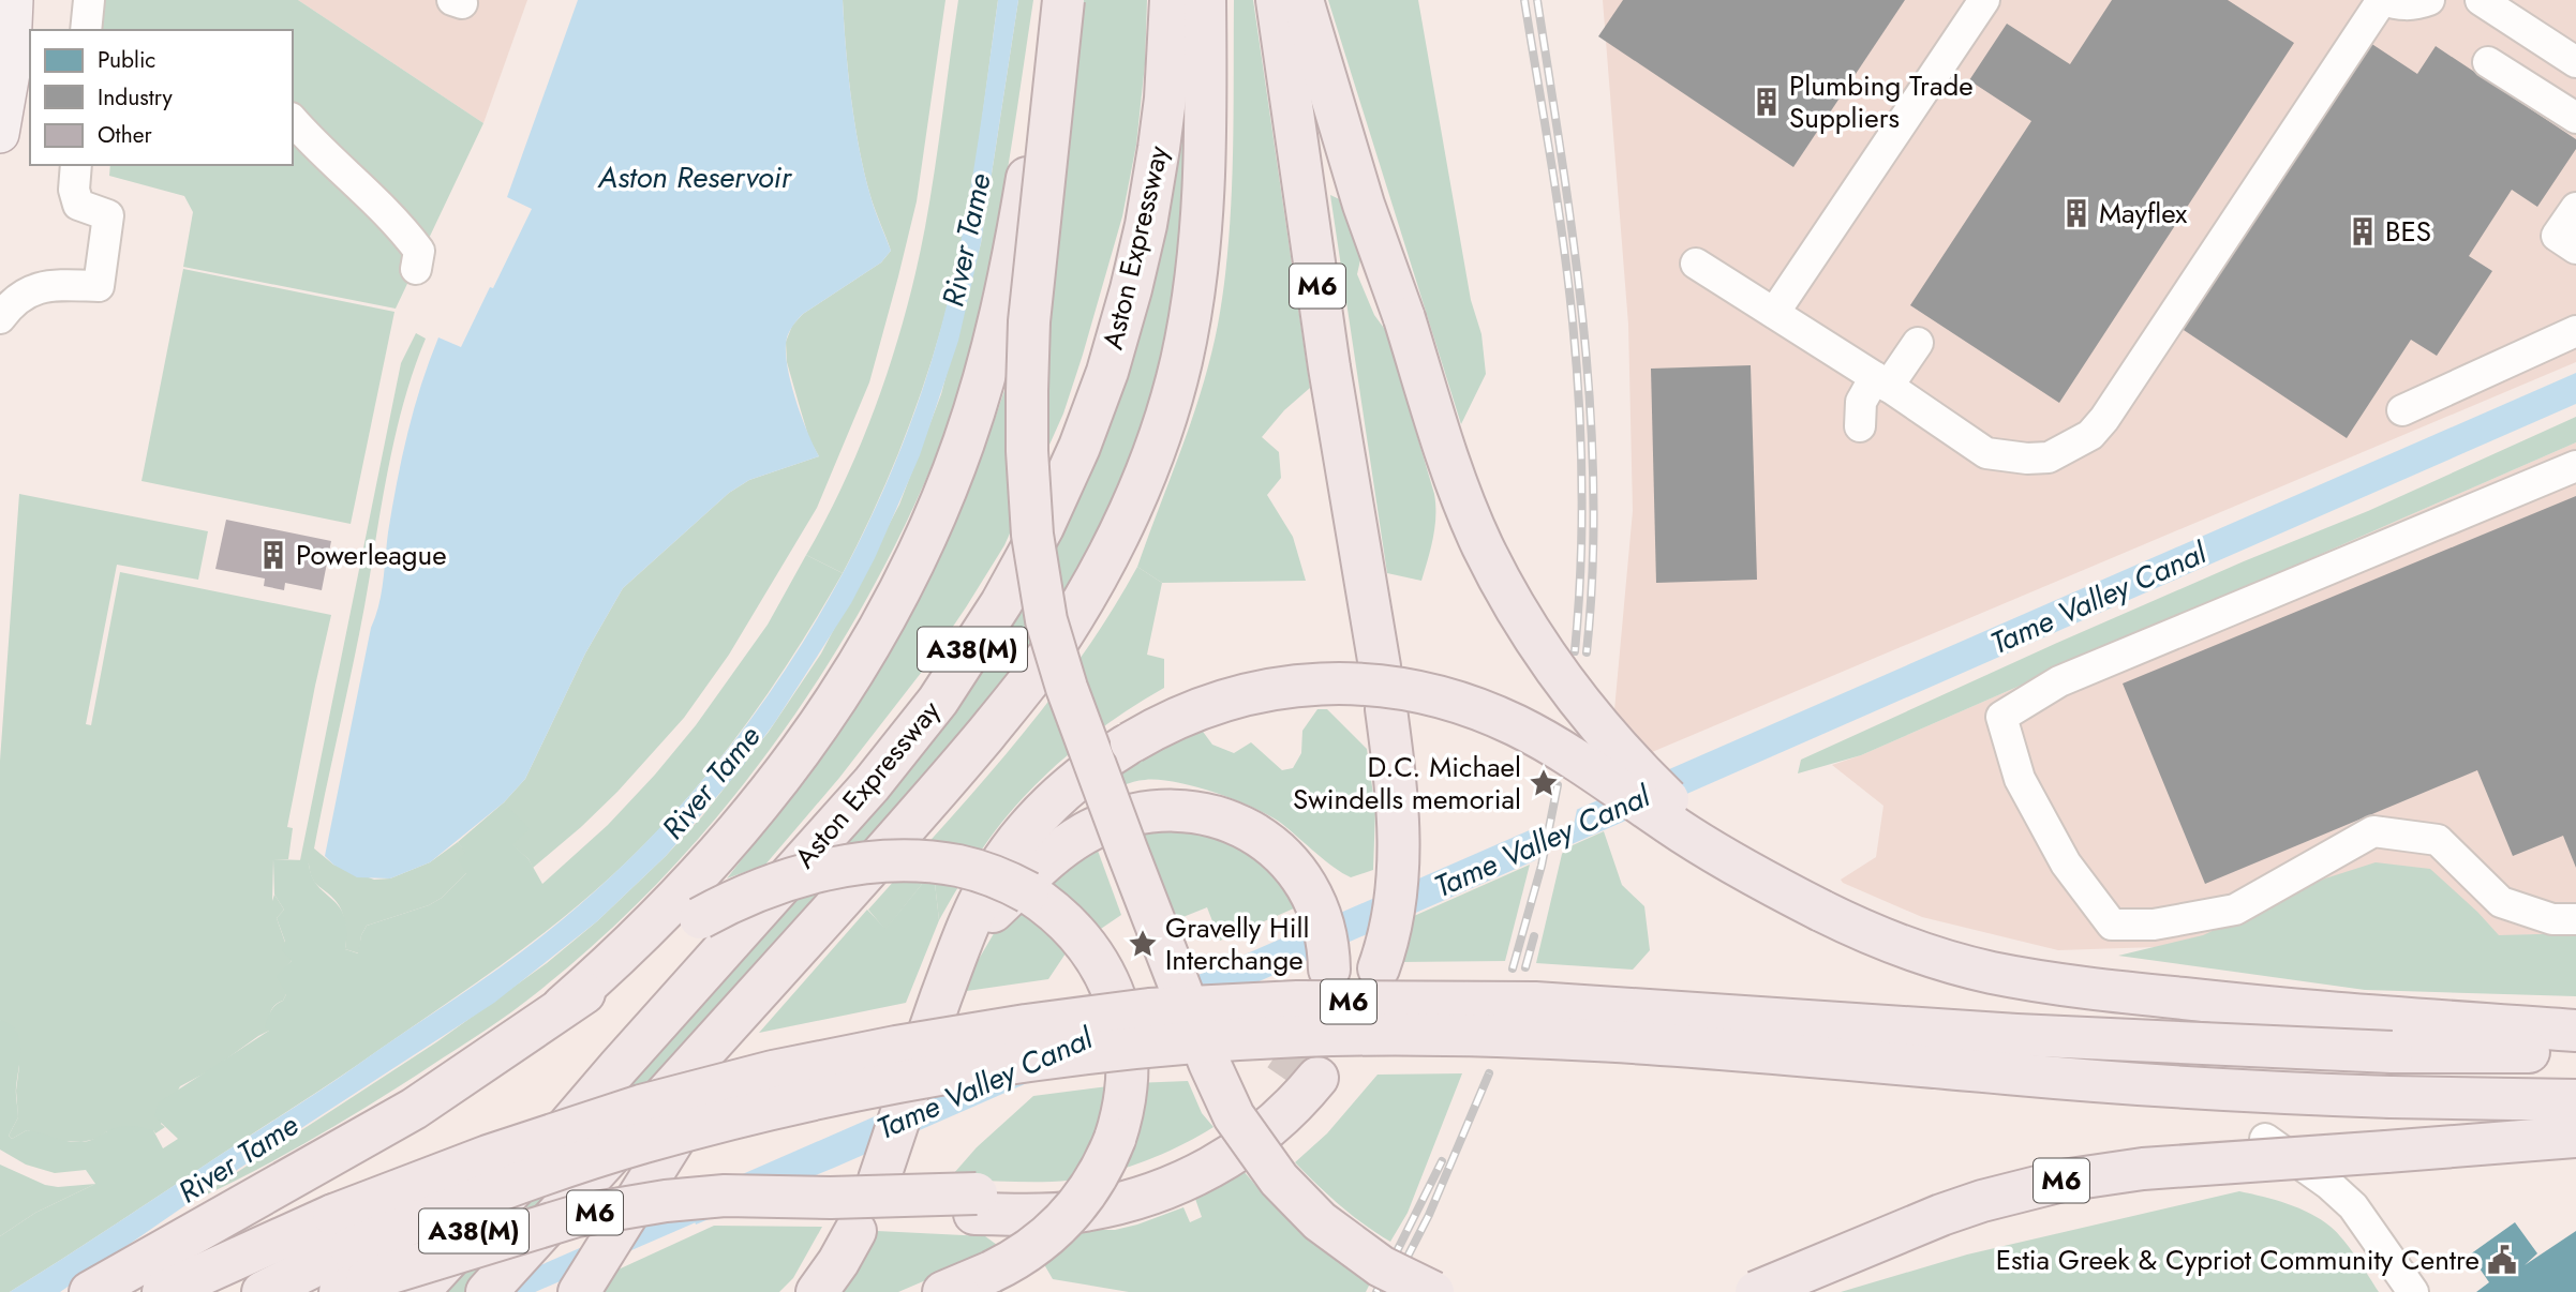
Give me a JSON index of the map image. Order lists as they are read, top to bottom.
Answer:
{
  "streets": {
    "highway": ["Aston Expressway", "M6", "A38(M)"]
  },
  "crossings": [
    ["Aston Expressway", "A38(M)"]
  ],
  "water": ["Aston Reservoir", "River Tame", "Tame Valley Canal"],
  "places": {
    "building": [
      "Plumbing Trade Suppliers",
      "Mayflex",
      "BES",
      "Powerleague"
    ],
    "place": ["D.C. Michael Swindells memorial", "Gravelly Hill Interchange"],
    "public building": ["Estia Greek & Cypriot Community Centre"]
  },
  "legend": ["Public", "Industry", "Other"]
}
